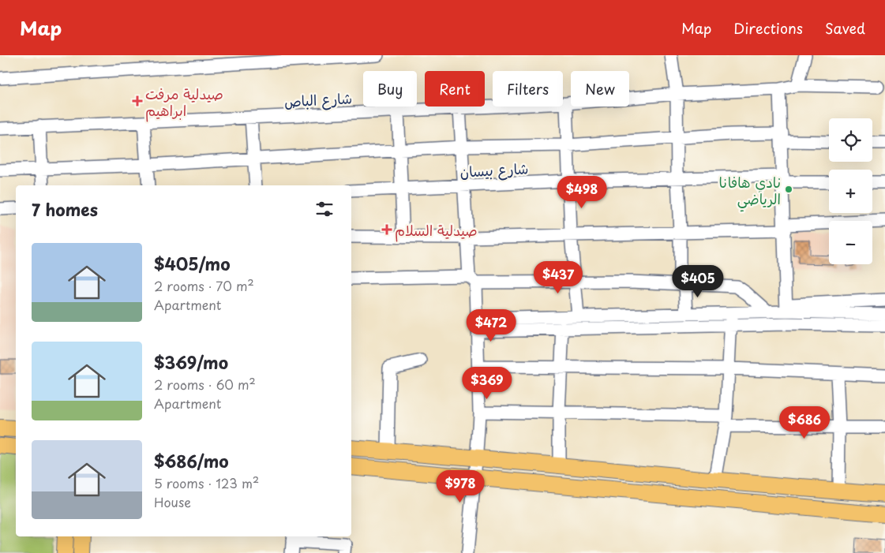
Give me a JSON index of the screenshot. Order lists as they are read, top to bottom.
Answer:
{
  "streets": {
    "street": ["شارع الباص", "شارع بيسان"]
  },
  "places": {
    "health": ["صيدلية مرفت ابراهيم", "صيدلية السلام"],
    "other": ["نادي هافانا الرياضي"]
  },
  "page": {
    "header": "Map",
    "nav": ["Map", "Directions", "Saved"],
    "chip": [
      "Buy",
      "Rent",
      "Filters",
      "New"
    ],
    "map_buttons": ["+", "−"],
    "price": [
      "$498",
      "$437",
      "$405",
      "$472",
      "$369",
      "$686",
      "$978"
    ],
    "heading": "7 homes",
    "list": [
      {
        "name": "$405/mo",
        "note": "2 rooms · 70 m² · Apartment"
      },
      {
        "name": "$369/mo",
        "note": "2 rooms · 60 m² · Apartment"
      },
      {
        "name": "$686/mo",
        "note": "5 rooms · 123 m² · House"
      }
    ]
  }
}
